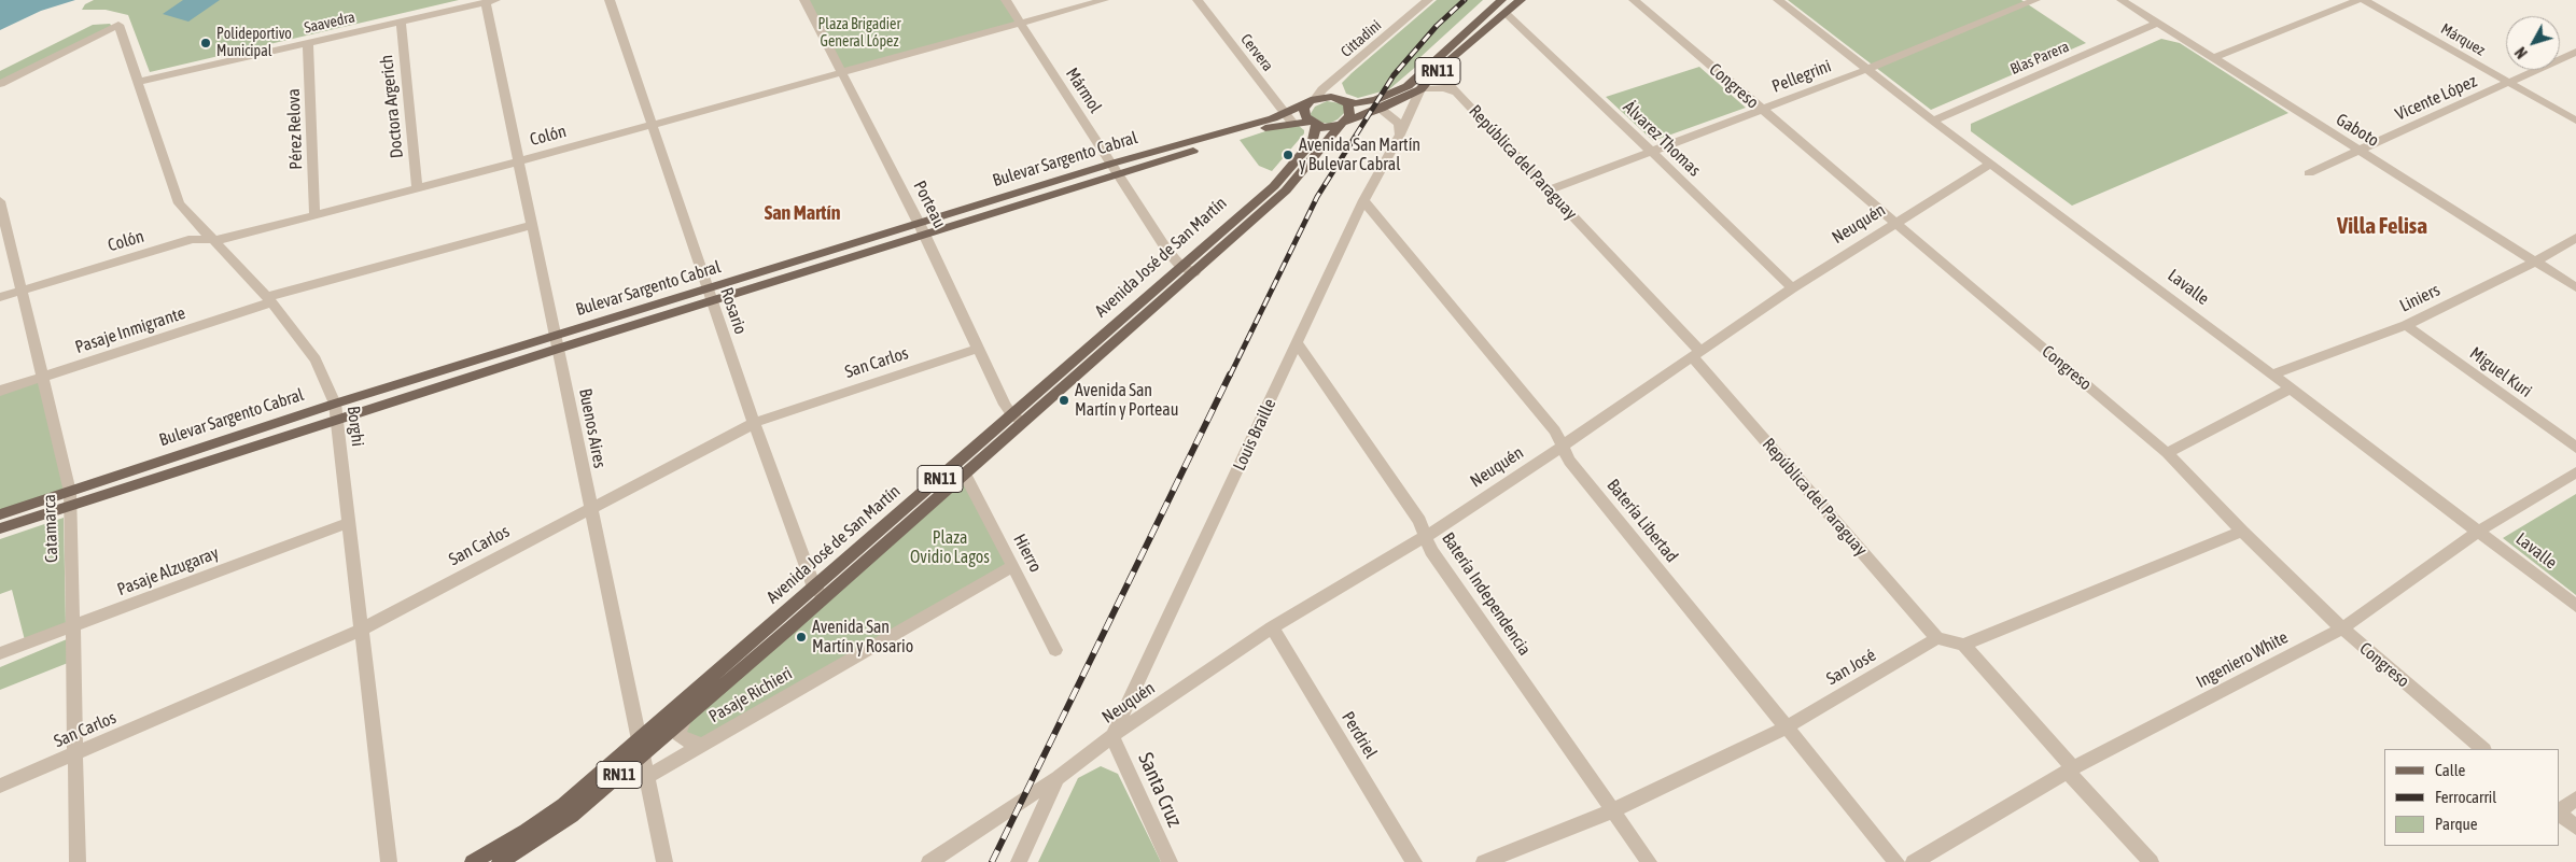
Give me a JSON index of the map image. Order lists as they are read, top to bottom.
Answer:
{
  "streets": {
    "main road": ["RN11", "Bulevar Sargento Cabral", "Avenida José de San Martín"],
    "street": [
      "Saavedra",
      "Cittadini",
      "Márquez",
      "Cervera",
      "Blas Parera",
      "Pellegrini",
      "Congreso",
      "Mármol",
      "Vicente López",
      "Doctora Argerich",
      "Pérez Relova",
      "Gaboto",
      "Colón",
      "Álvarez Thomas",
      "República del Paraguay",
      "Porteau",
      "Neuquén",
      "Lavalle",
      "Liniers",
      "Rosario",
      "Pasaje Inmigrante",
      "San Carlos",
      "Miguel Kuri",
      "Borghi",
      "Buenos Aires",
      "Louis Braille",
      "Batería Libertad",
      "Catamarca",
      "Hierro",
      "Pasaje Alzugaray",
      "Batería Independencia",
      "Ingeniero White",
      "San José",
      "Pasaje Richieri",
      "Perdriel",
      "Santa Cruz"
    ]
  },
  "crossings": [
    ["Saavedra", "Doctora Argerich"],
    ["Saavedra", "Pérez Relova"],
    ["Saavedra", "Borghi"],
    ["Saavedra", "Buenos Aires"],
    ["Cittadini", "RN11"],
    ["Cittadini", "Bulevar Sargento Cabral"],
    ["Cittadini", "Avenida José de San Martín"],
    ["Márquez", "Vicente López"],
    ["Cervera", "Bulevar Sargento Cabral"],
    ["Blas Parera", "Gaboto"],
    ["Blas Parera", "Lavalle"],
    ["RN11", "Álvarez Thomas"],
    ["RN11", "Bulevar Sargento Cabral"],
    ["RN11", "República del Paraguay"],
    ["RN11", "Avenida José de San Martín"],
    ["RN11", "Louis Braille"],
    ["Pellegrini", "Congreso"],
    ["Pellegrini", "Álvarez Thomas"],
    ["Pellegrini", "República del Paraguay"],
    ["Pellegrini", "Lavalle"],
    ["Congreso", "Neuquén"],
    ["Congreso", "Ingeniero White"],
    ["Mármol", "Colón"],
    ["Mármol", "Bulevar Sargento Cabral"],
    ["Mármol", "Avenida José de San Martín"],
    ["Vicente López", "Gaboto"],
    ["Doctora Argerich", "Colón"],
    ["Pérez Relova", "Colón"],
    ["Gaboto", "Liniers"],
    ["Colón", "Porteau"],
    ["Colón", "Rosario"],
    ["Colón", "Borghi"],
    ["Colón", "Buenos Aires"],
    ["Colón", "Catamarca"],
    ["Álvarez Thomas", "Neuquén"],
    ["Bulevar Sargento Cabral", "Porteau"],
    ["Bulevar Sargento Cabral", "Avenida José de San Martín"],
    ["Bulevar Sargento Cabral", "Rosario"],
    ["Bulevar Sargento Cabral", "Borghi"],
    ["Bulevar Sargento Cabral", "Buenos Aires"],
    ["Bulevar Sargento Cabral", "Catamarca"],
    ["República del Paraguay", "Neuquén"],
    ["República del Paraguay", "Louis Braille"],
    ["República del Paraguay", "San José"],
    ["Porteau", "Avenida José de San Martín"],
    ["Porteau", "San Carlos"],
    ["Neuquén", "Lavalle"],
    ["Neuquén", "Louis Braille"],
    ["Neuquén", "Batería Libertad"],
    ["Neuquén", "Batería Independencia"],
    ["Neuquén", "Perdriel"],
    ["Neuquén", "Santa Cruz"],
    ["Avenida José de San Martín", "Rosario"],
    ["Avenida José de San Martín", "Buenos Aires"],
    ["Avenida José de San Martín", "Hierro"],
    ["Avenida José de San Martín", "Pasaje Richieri"],
    ["Lavalle", "Liniers"],
    ["Lavalle", "Ingeniero White"],
    ["Liniers", "Miguel Kuri"],
    ["Rosario", "San Carlos"],
    ["Pasaje Inmigrante", "Borghi"],
    ["Pasaje Inmigrante", "Buenos Aires"],
    ["Pasaje Inmigrante", "Catamarca"],
    ["San Carlos", "Borghi"],
    ["San Carlos", "Buenos Aires"],
    ["San Carlos", "Catamarca"],
    ["Borghi", "Pasaje Alzugaray"],
    ["Buenos Aires", "Pasaje Richieri"],
    ["Louis Braille", "Batería Libertad"],
    ["Louis Braille", "Batería Independencia"],
    ["Louis Braille", "Santa Cruz"],
    ["Batería Libertad", "San José"],
    ["Catamarca", "Pasaje Alzugaray"],
    ["Hierro", "Pasaje Richieri"],
    ["Batería Independencia", "San José"]
  ],
  "districts": ["San Martín", "Villa Felisa"],
  "parks": ["Plaza Brigadier General López", "Plaza Ovidio Lagos"],
  "places": [
    "Polideportivo Municipal",
    "Avenida San Martín y Bulevar Cabral",
    "Avenida San Martín y Porteau",
    "Avenida San Martín y Rosario"
  ],
  "legend": ["Calle", "Ferrocarril", "Parque"],
  "north": "bottom left"
}
